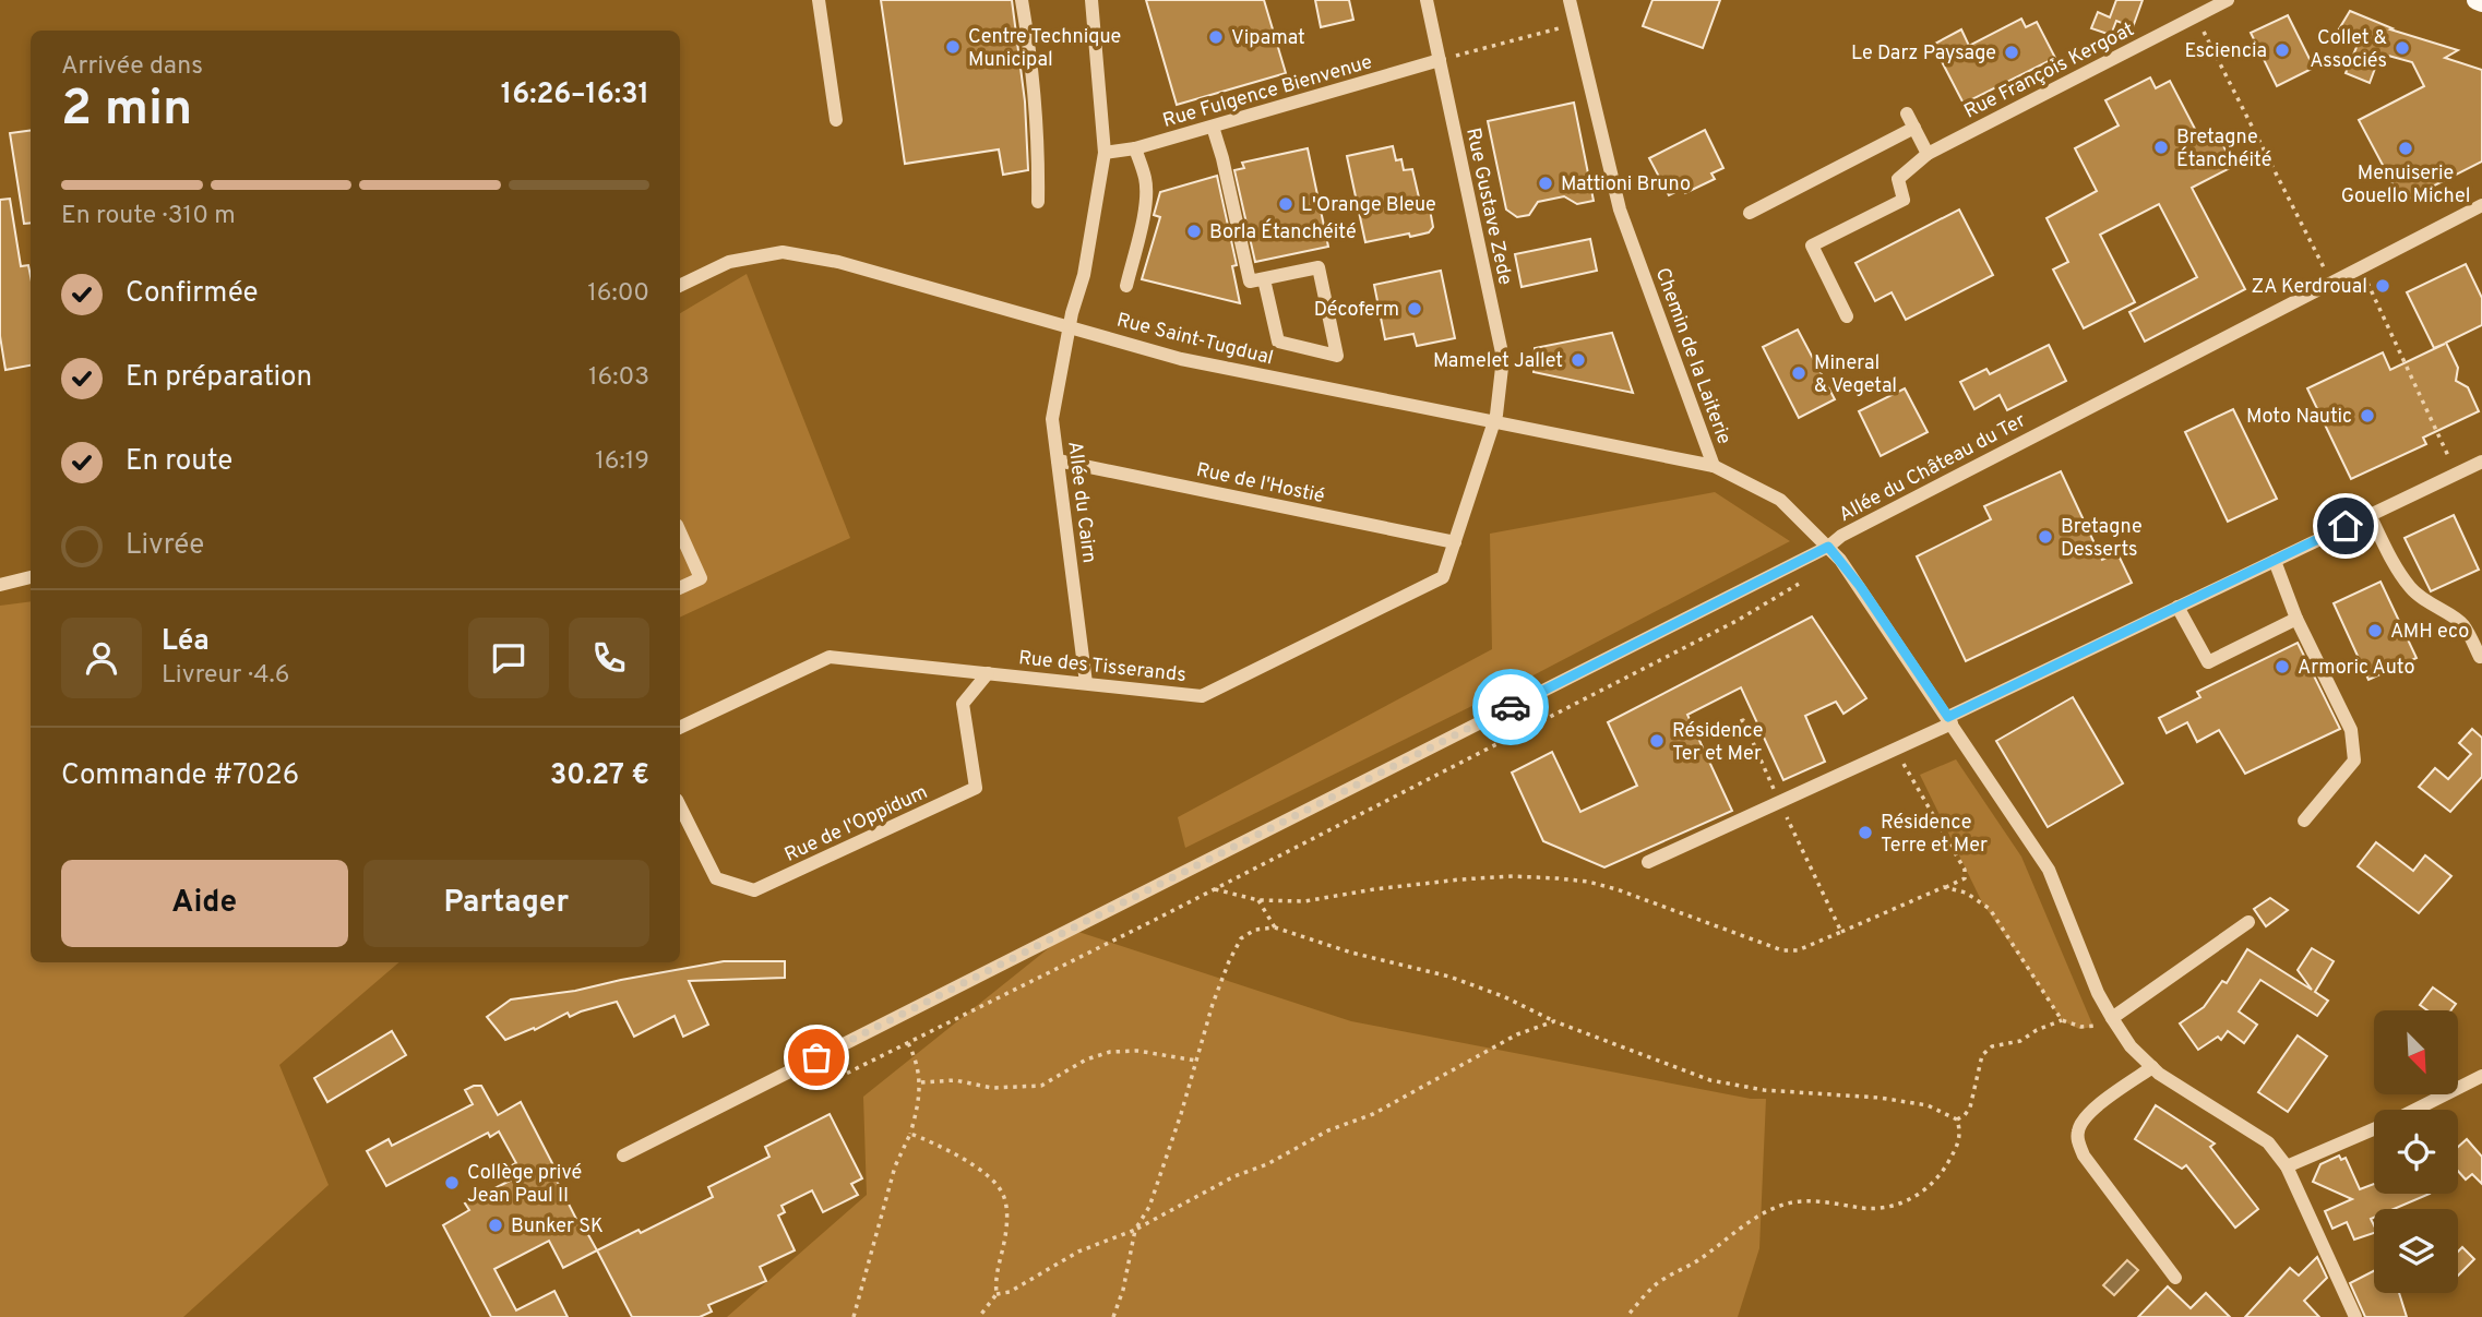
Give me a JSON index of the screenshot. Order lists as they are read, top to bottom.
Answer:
{
  "streets": {
    "street": [
      "Rue François Kergoat",
      "Rue Fulgence Bienvenue",
      "Rue Gustave Zede",
      "Rue Saint-Tugdual",
      "Chemin de la Laiterie",
      "Allée du Château du Ter",
      "Rue de l'Hostié",
      "Allée du Cairn",
      "Rue des Tisserands",
      "Rue de l'Oppidum"
    ]
  },
  "crossings": [
    ["Rue Fulgence Bienvenue", "Rue Gustave Zede"],
    ["Rue Fulgence Bienvenue", "Allée du Cairn"],
    ["Rue Gustave Zede", "Rue Saint-Tugdual"],
    ["Rue Gustave Zede", "Rue des Tisserands"],
    ["Rue Saint-Tugdual", "Chemin de la Laiterie"],
    ["Rue Saint-Tugdual", "Allée du Cairn"],
    ["Rue Saint-Tugdual", "Rue des Tisserands"],
    ["Chemin de la Laiterie", "Allée du Château du Ter"],
    ["Rue de l'Hostié", "Allée du Cairn"],
    ["Rue de l'Hostié", "Rue des Tisserands"],
    ["Allée du Cairn", "Rue des Tisserands"],
    ["Rue des Tisserands", "Rue de l'Oppidum"]
  ],
  "places": [
    "Vipamat",
    "Centre Technique Municipal",
    "Collet & Associés",
    "Esciencia",
    "Le Darz Paysage",
    "Bretagne Étanchéité",
    "Menuiserie Gouello Michel",
    "Mattioni Bruno",
    "L'Orange Bleue",
    "Borla Étanchéité",
    "ZA Kerdroual",
    "Décoferm",
    "Mamelet Jallet",
    "Mineral & Vegetal",
    "Moto Nautic",
    "Bretagne Desserts",
    "AMH eco",
    "Armoric Auto",
    "Résidence Ter et Mer",
    "Résidence Terre et Mer",
    "Collège privé Jean Paul II",
    "Bunker SK"
  ],
  "north": "bottom right",
  "page": {
    "heading": ["2 min", "Arrivée dans", "16:26–16:31"],
    "panel": [
      "Léa",
      "Livreur · 4.6",
      "Commande #7026",
      "30.27 €"
    ],
    "bar": "En route · 310 m",
    "list": [
      ["Confirmée", "16:00"],
      ["En préparation", "16:03"],
      ["En route", "16:19"],
      "Livrée"
    ],
    "buttons": ["Aide", "Partager"]
  }
}
